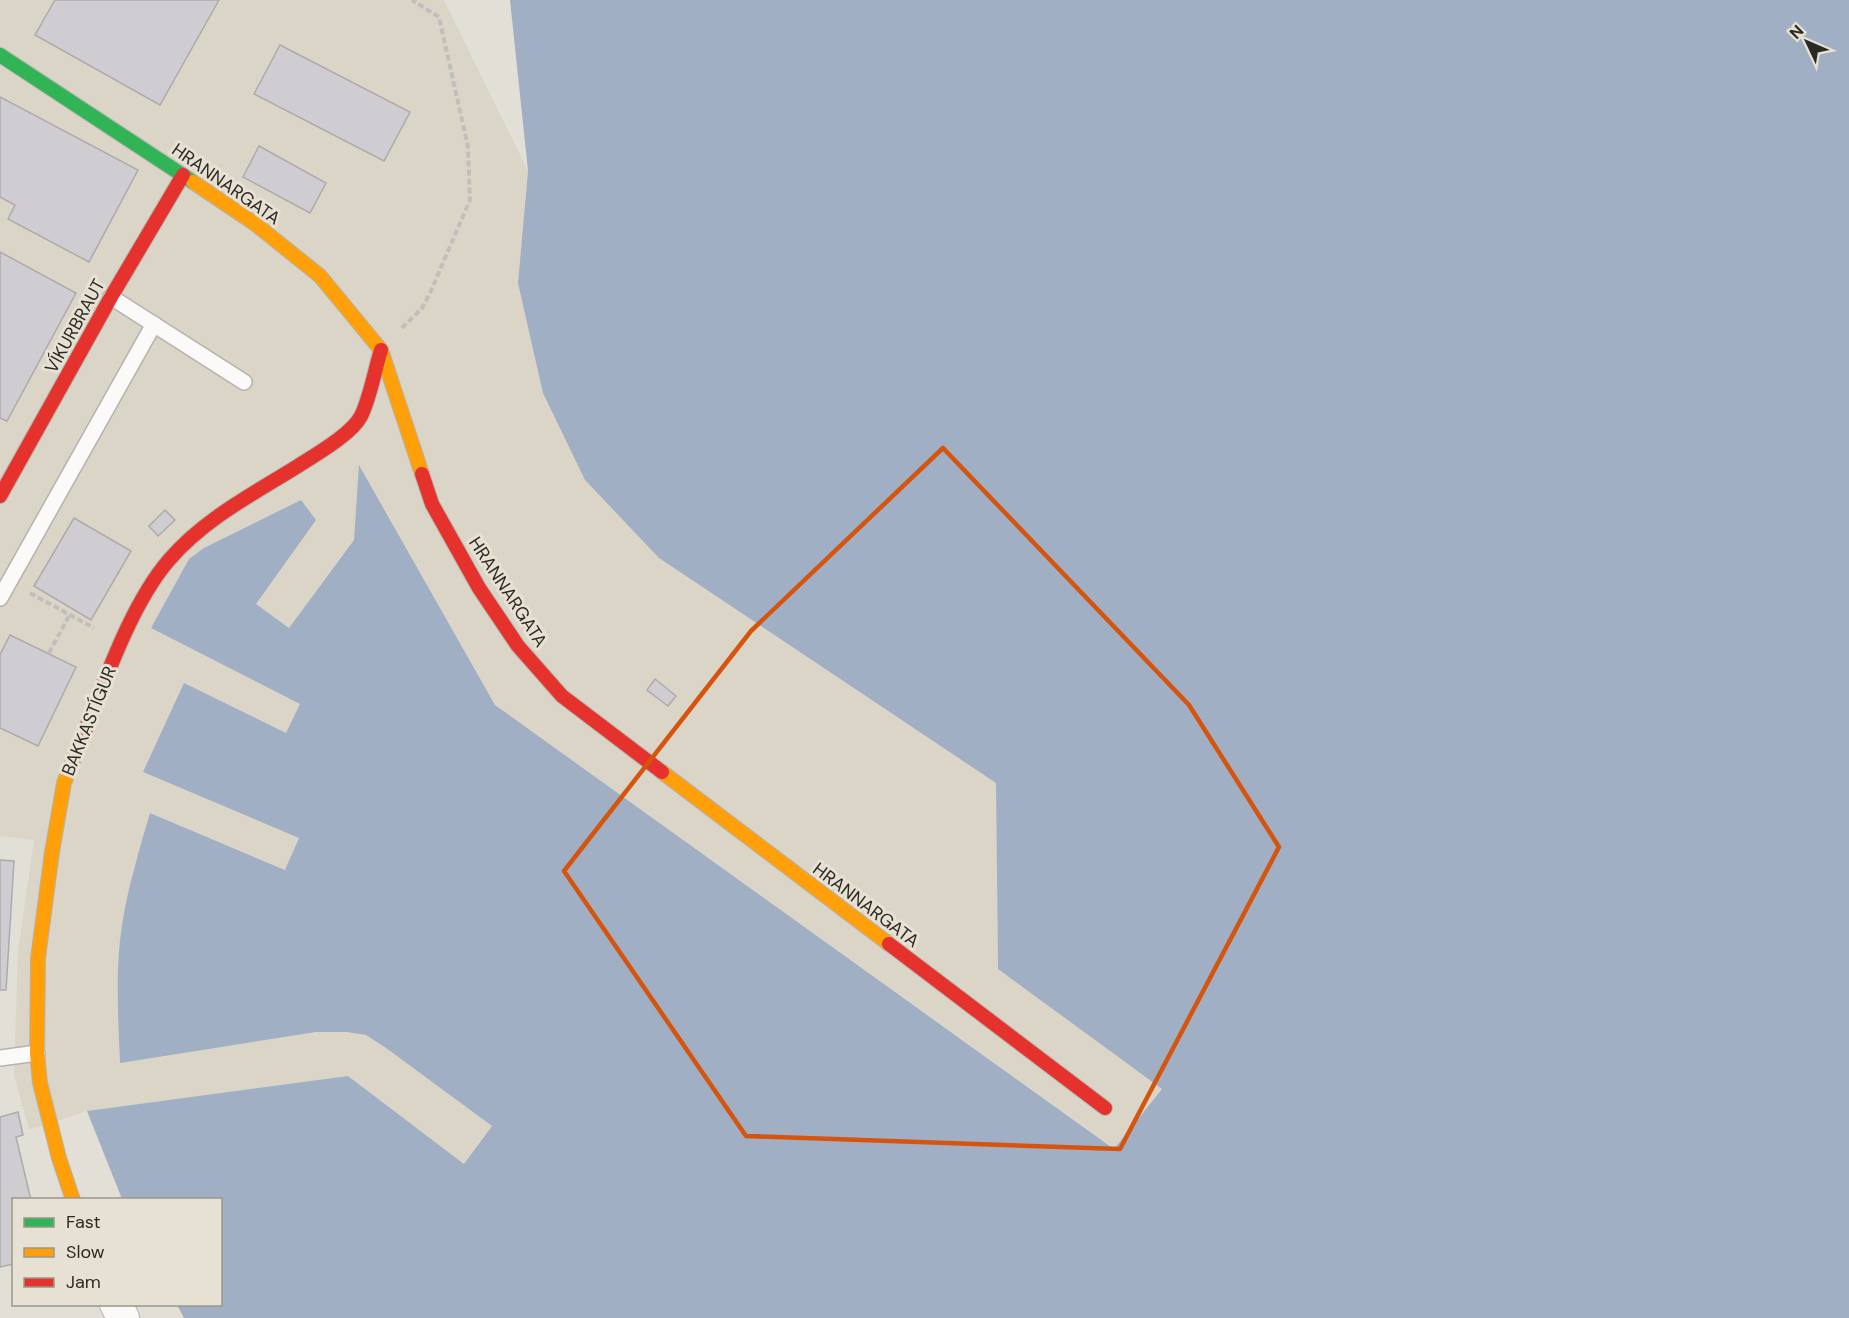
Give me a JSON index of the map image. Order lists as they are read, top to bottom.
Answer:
{
  "streets": {
    "street": ["HRANNARGATA", "VÍKURBRAUT", "BAKKASTÍGUR"]
  },
  "crossings": [
    ["HRANNARGATA", "VÍKURBRAUT"],
    ["HRANNARGATA", "BAKKASTÍGUR"]
  ],
  "legend": ["Fast", "Slow", "Jam"],
  "north": "top left"
}
